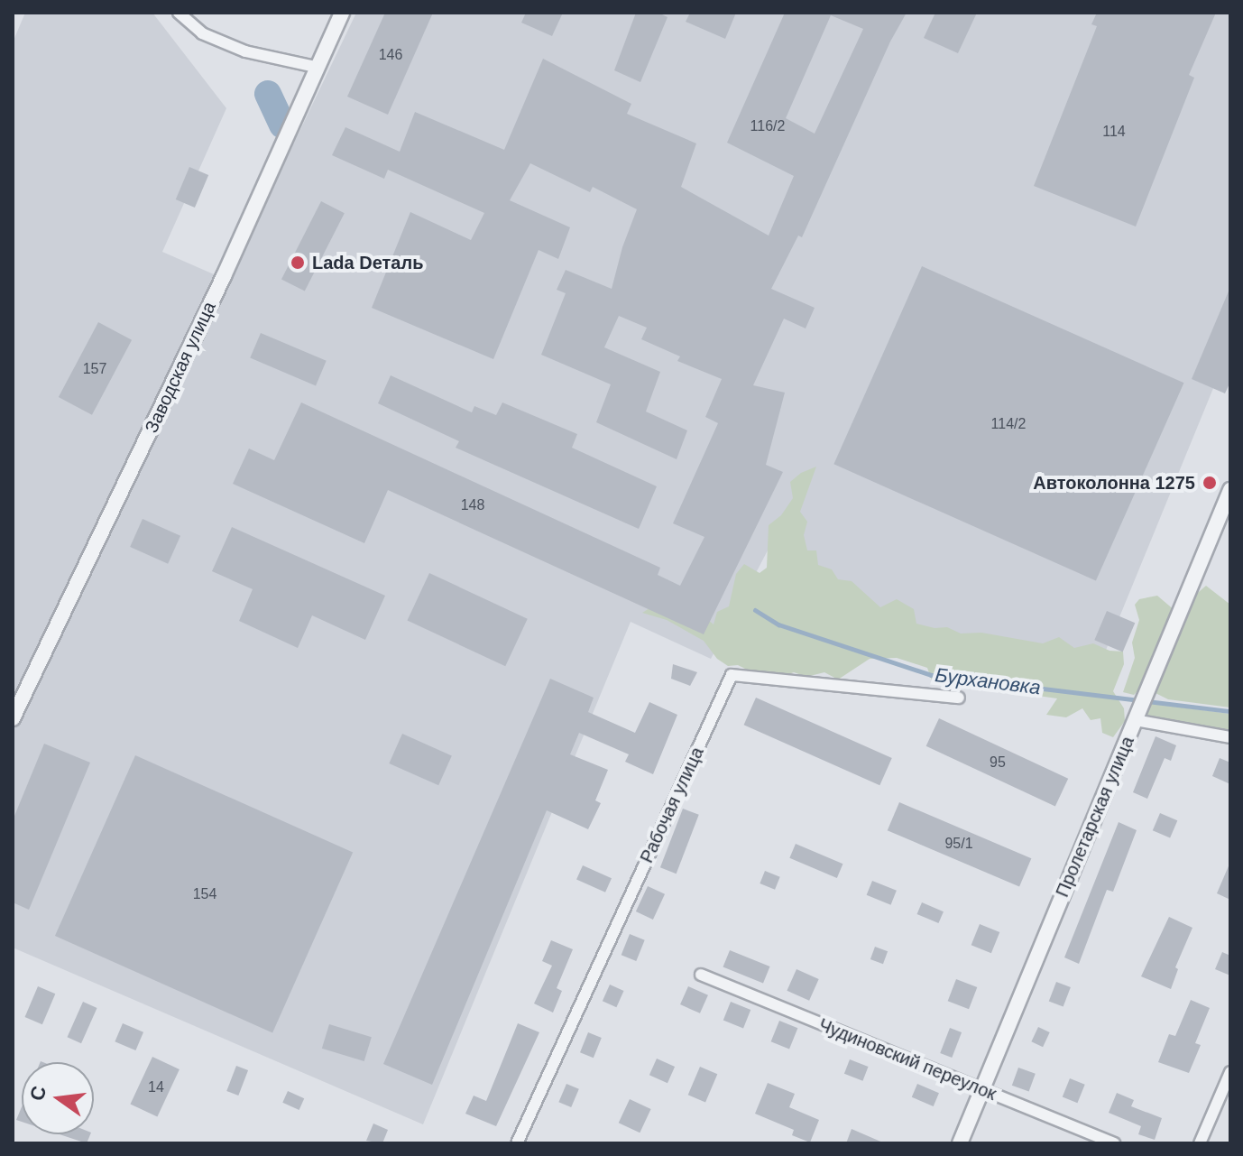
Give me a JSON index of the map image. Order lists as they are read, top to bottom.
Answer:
{
  "streets": {
    "street": [
      "Заводская улица",
      "Рабочая улица",
      "Пролетарская улица",
      "Чудиновский переулок"
    ]
  },
  "crossings": [
    ["Пролетарская улица", "Чудиновский переулок"]
  ],
  "water": ["Бурхановка"],
  "places": ["Lada Dеталь", "Автоколонна 1275"],
  "house_numbers": [
    "146",
    "116/2",
    "114",
    "157",
    "114/2",
    "148",
    "95",
    "95/1",
    "154",
    "14"
  ],
  "north": "left"
}
